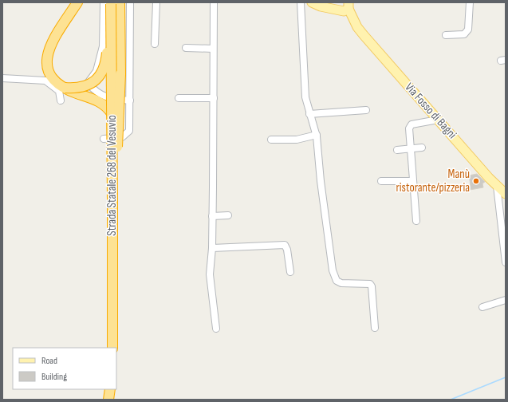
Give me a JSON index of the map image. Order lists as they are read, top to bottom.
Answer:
{
  "streets": {
    "highway": ["Strada Statale 268 del Vesuvio"],
    "main road": ["Via Fosso di Bagni"]
  },
  "places": ["Manù ristorante/pizzeria"],
  "legend": ["Road", "Building"]
}
